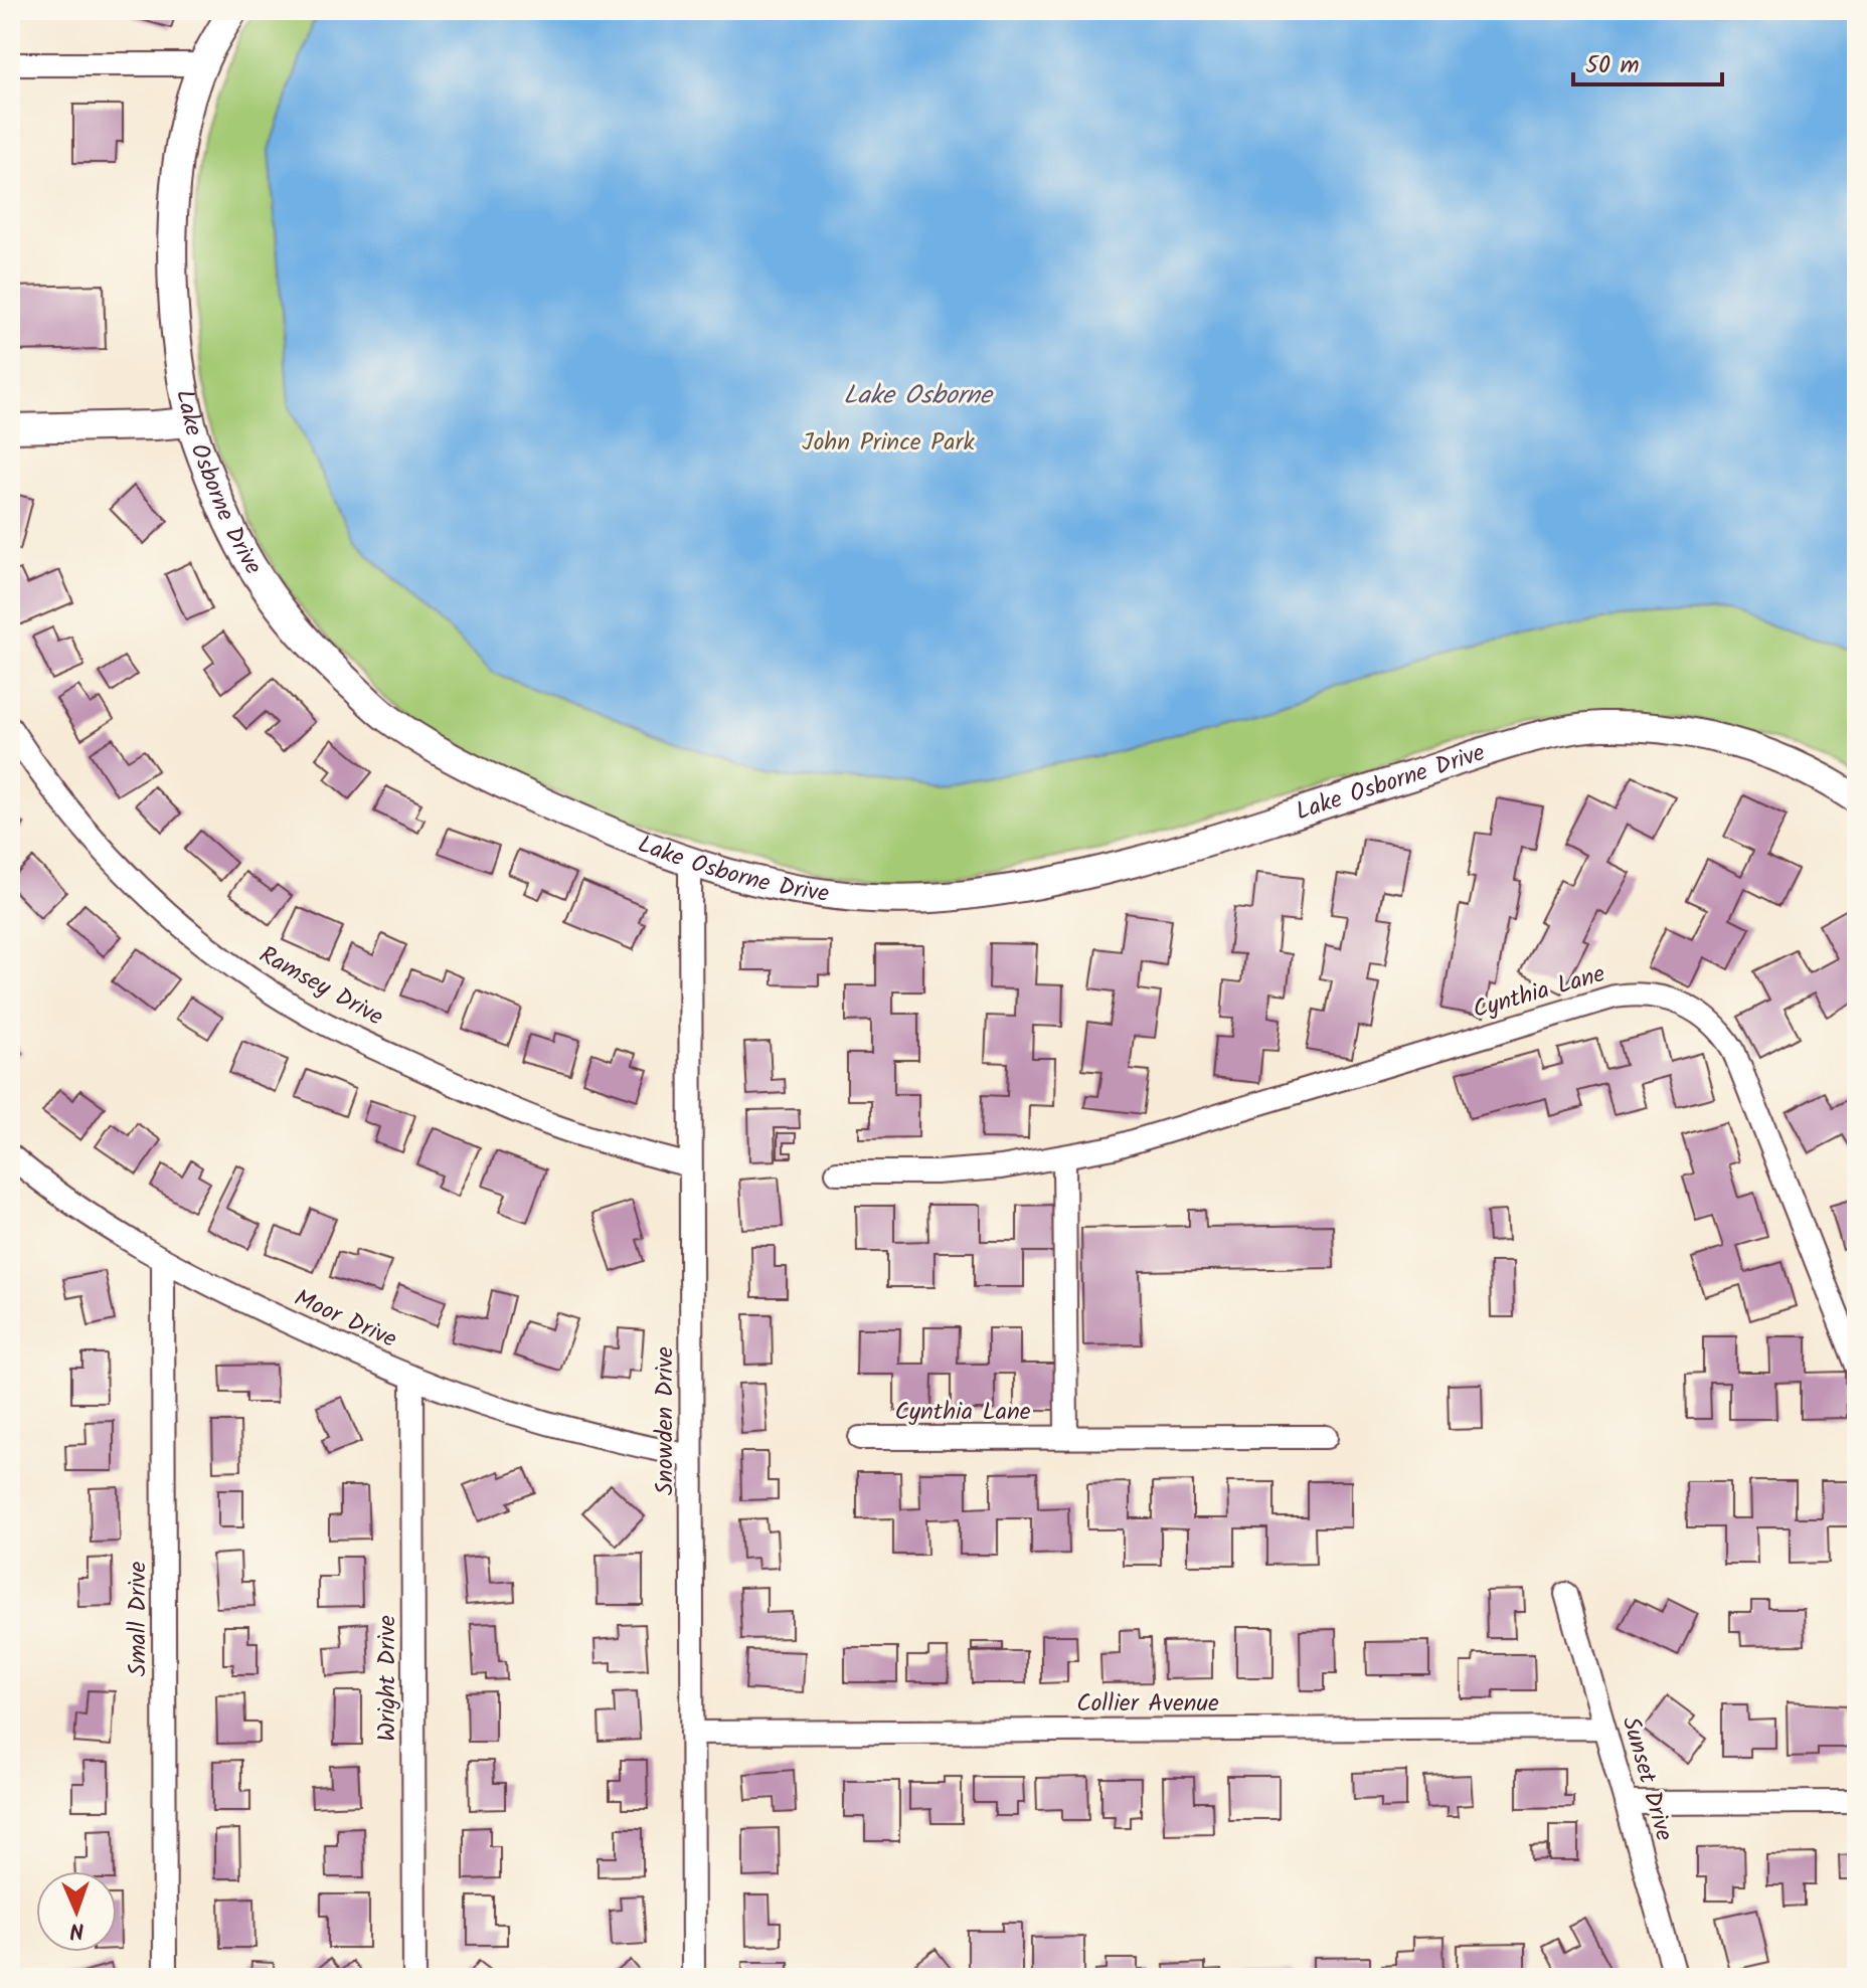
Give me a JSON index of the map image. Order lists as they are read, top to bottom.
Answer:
{
  "streets": {
    "street": [
      "Lake Osborne Drive",
      "Ramsey Drive",
      "Cynthia Lane",
      "Moor Drive",
      "Snowden Drive",
      "Small Drive",
      "Wright Drive",
      "Collier Avenue",
      "Sunset Drive"
    ]
  },
  "crossings": [
    ["Lake Osborne Drive", "Snowden Drive"],
    ["Ramsey Drive", "Snowden Drive"],
    ["Moor Drive", "Snowden Drive"],
    ["Moor Drive", "Small Drive"],
    ["Moor Drive", "Wright Drive"],
    ["Snowden Drive", "Collier Avenue"],
    ["Collier Avenue", "Sunset Drive"]
  ],
  "water": ["Lake Osborne"],
  "parks": ["John Prince Park"],
  "scale_bar": "50 m",
  "north": "bottom"
}
